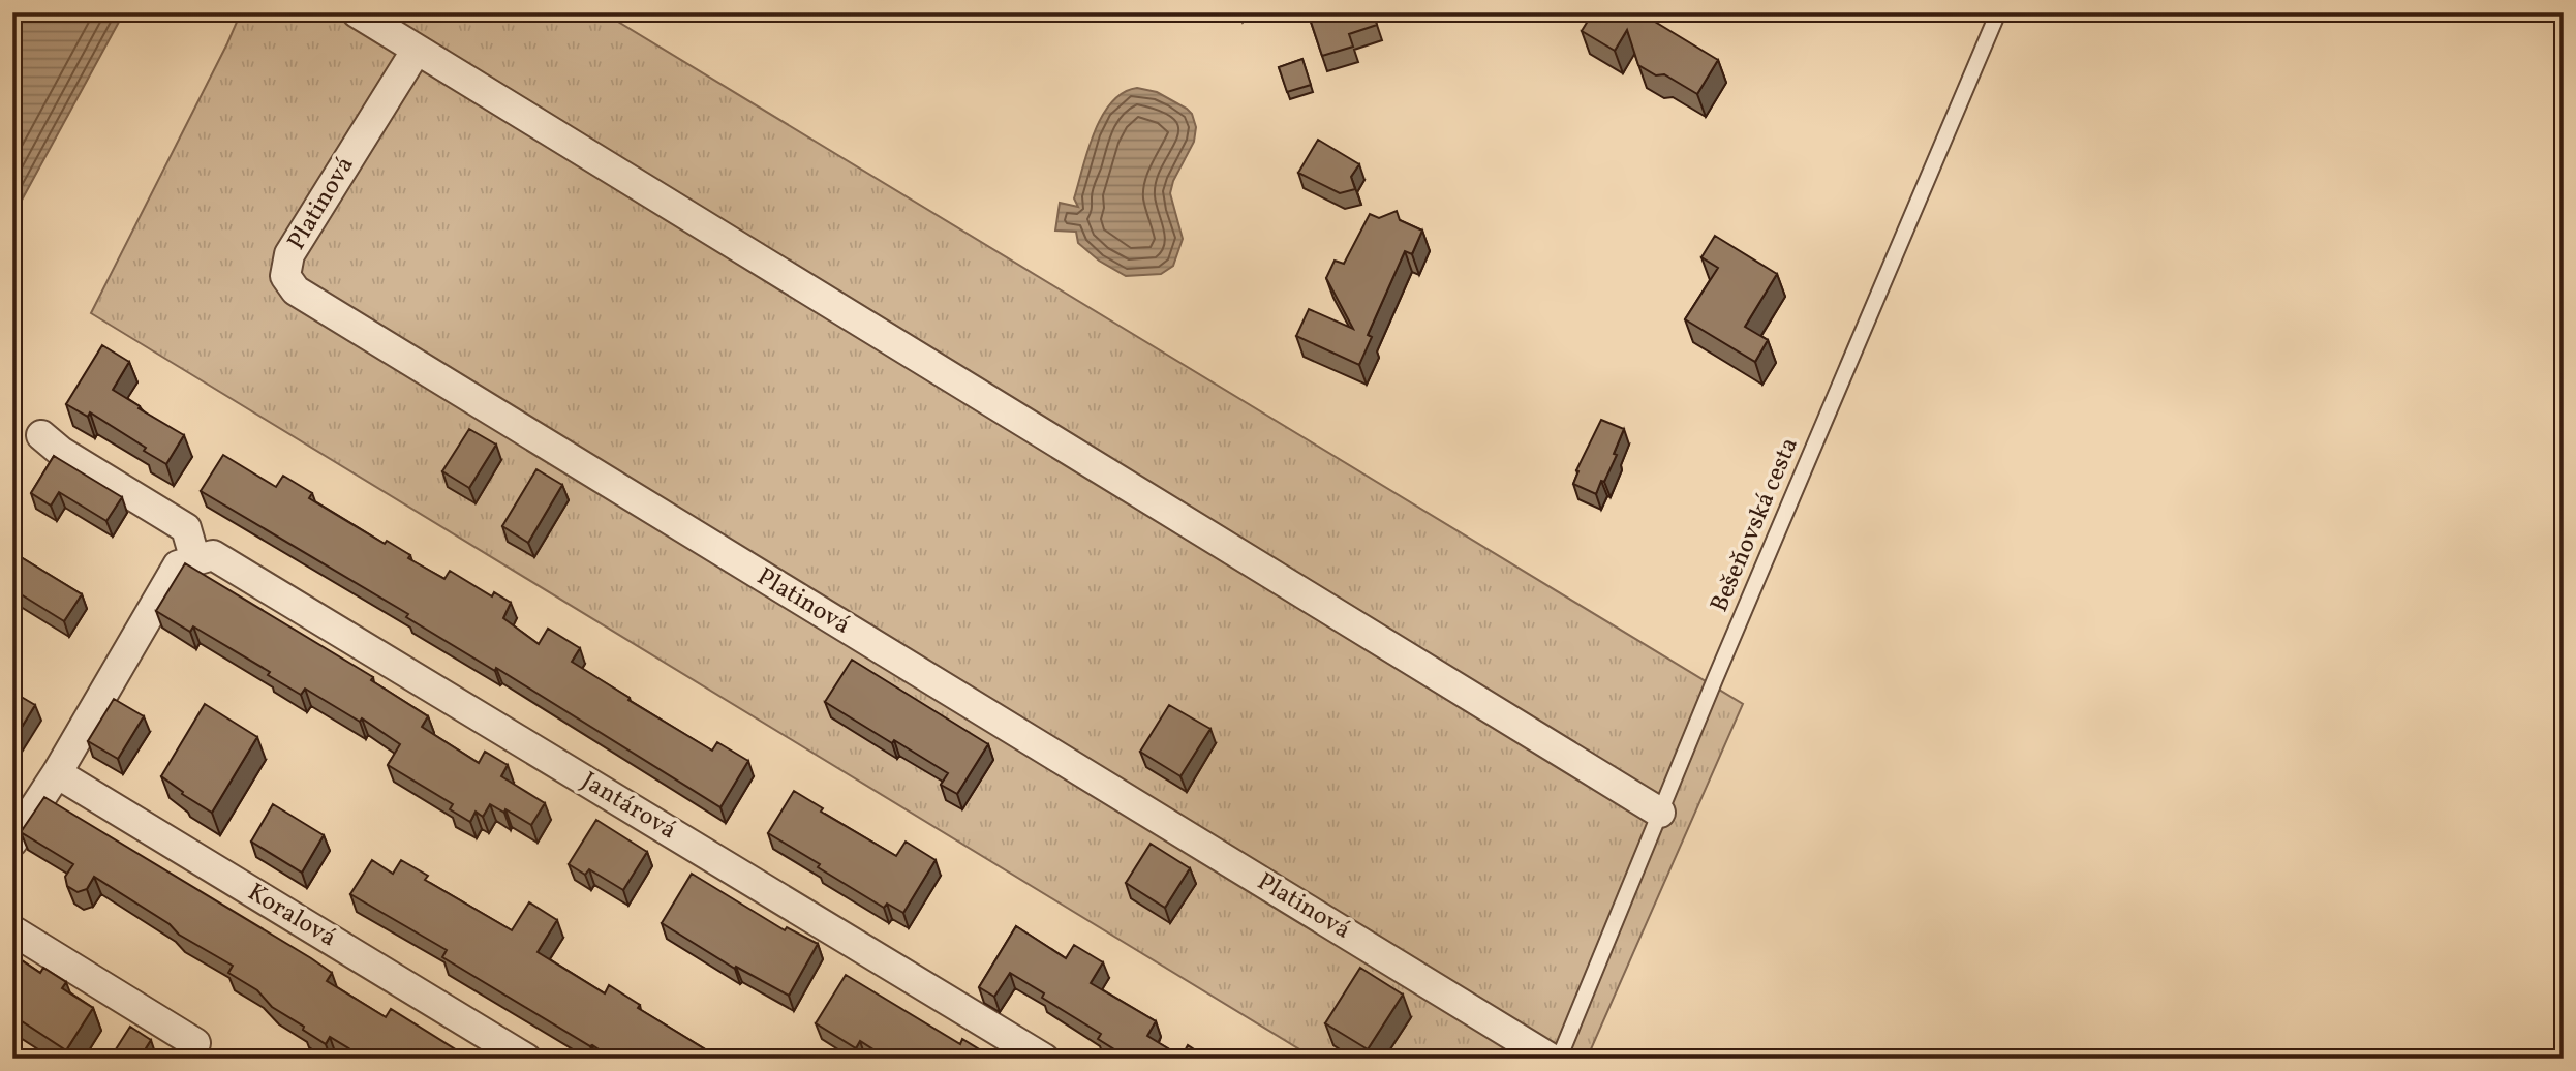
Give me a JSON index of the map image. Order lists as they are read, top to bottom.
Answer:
{
  "streets": {
    "street": ["Platinová", "Jantárová", "Koralová"],
    "lane": ["Bešeňovská cesta"]
  }
}
